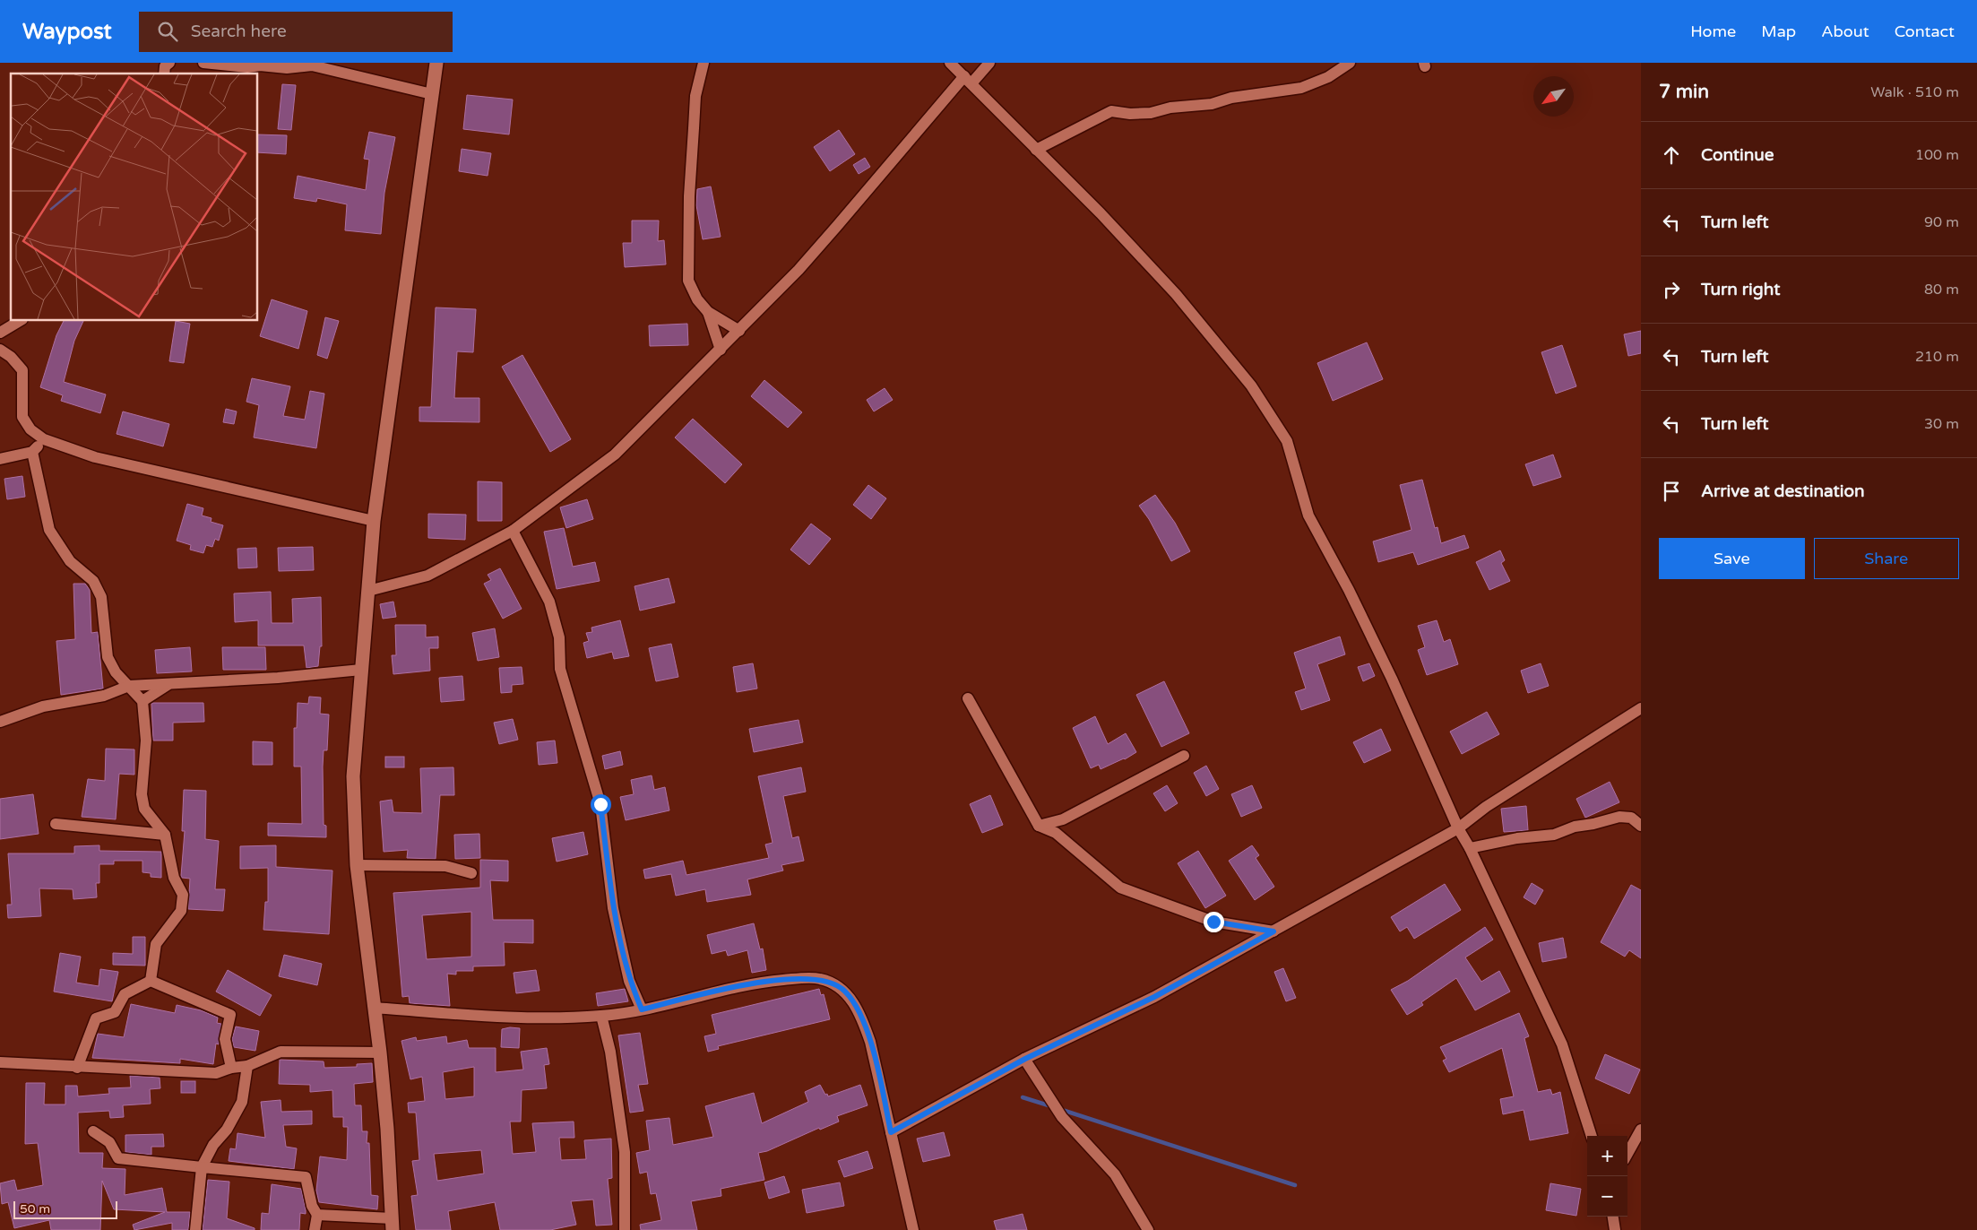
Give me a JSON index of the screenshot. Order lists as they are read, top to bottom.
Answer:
{
  "scale_bar": "50 m",
  "north": "bottom left",
  "page": {
    "header": "Waypost",
    "search": "Search here",
    "nav": [
      "Home",
      "Map",
      "About",
      "Contact"
    ],
    "heading": ["7 min", "Walk · 510 m"],
    "list": [
      ["Continue", "100 m"],
      ["Turn left", "90 m"],
      ["Turn right", "80 m"],
      ["Turn left", "210 m"],
      ["Turn left", "30 m"],
      "Arrive at destination"
    ],
    "buttons": ["Save", "Share"],
    "map_buttons": ["+", "−"],
    "scale": "50 m"
  }
}
